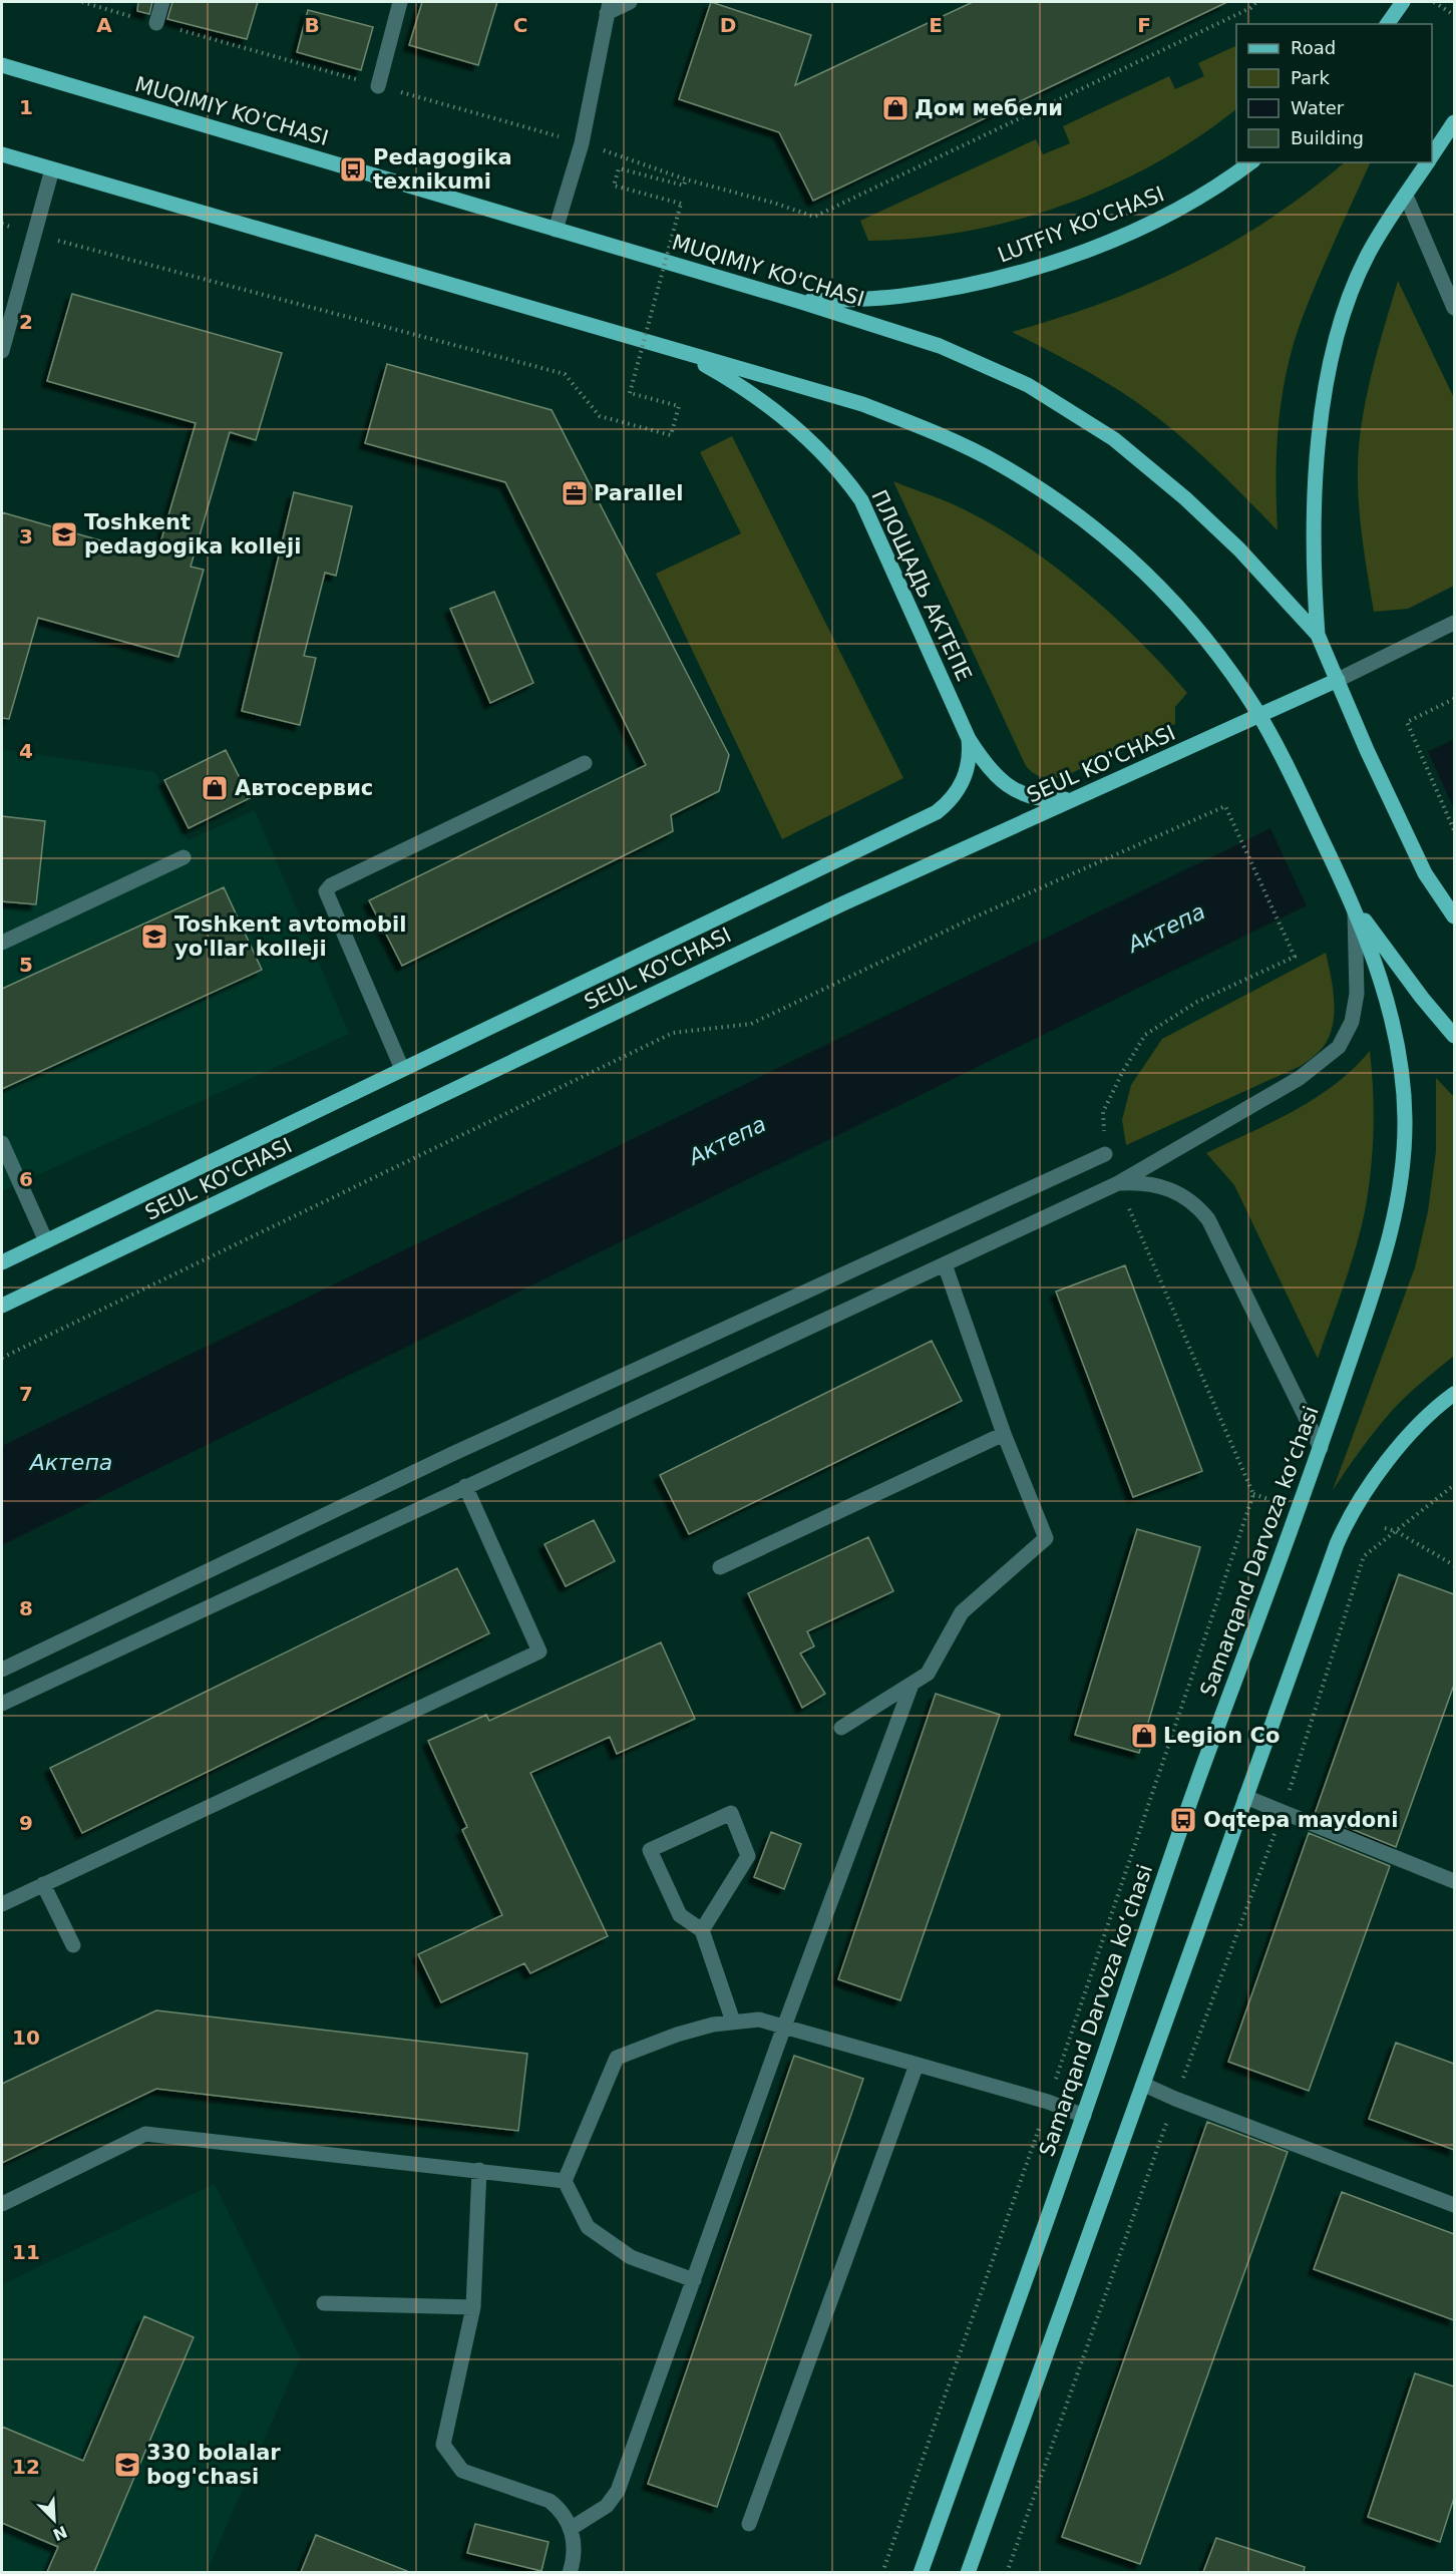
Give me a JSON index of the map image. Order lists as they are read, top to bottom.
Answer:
{
  "streets": {
    "main road": [
      "MUQIMIY KO'CHASI",
      "LUTFIY KO'CHASI",
      "ПЛОЩАДЬ АКТЕПЕ",
      "SEUL KO'CHASI",
      "Samarqand Darvoza koʻchasi"
    ]
  },
  "crossings": [
    ["MUQIMIY KO'CHASI", "LUTFIY KO'CHASI"],
    ["MUQIMIY KO'CHASI", "SEUL KO'CHASI"]
  ],
  "water": ["Актепа"],
  "places": {
    "shop": ["Дом мебели", "Автосервис", "Legion Co"],
    "bus stop": ["Pedagogika texnikumi", "Oqtepa maydoni"],
    "office": ["Parallel"],
    "school or university": ["Toshkent pedagogika kolleji", "Toshkent avtomobil yo'llar kolleji", "330 bolalar bog'chasi"]
  },
  "legend": [
    "Road",
    "Park",
    "Water",
    "Building"
  ],
  "north": "bottom right",
  "grid": {
    "columns": [
      "A",
      "B",
      "C",
      "D",
      "E",
      "F"
    ],
    "rows": [
      "1",
      "2",
      "3",
      "4",
      "5",
      "6",
      "7",
      "8",
      "9",
      "10",
      "11",
      "12"
    ]
  }
}
